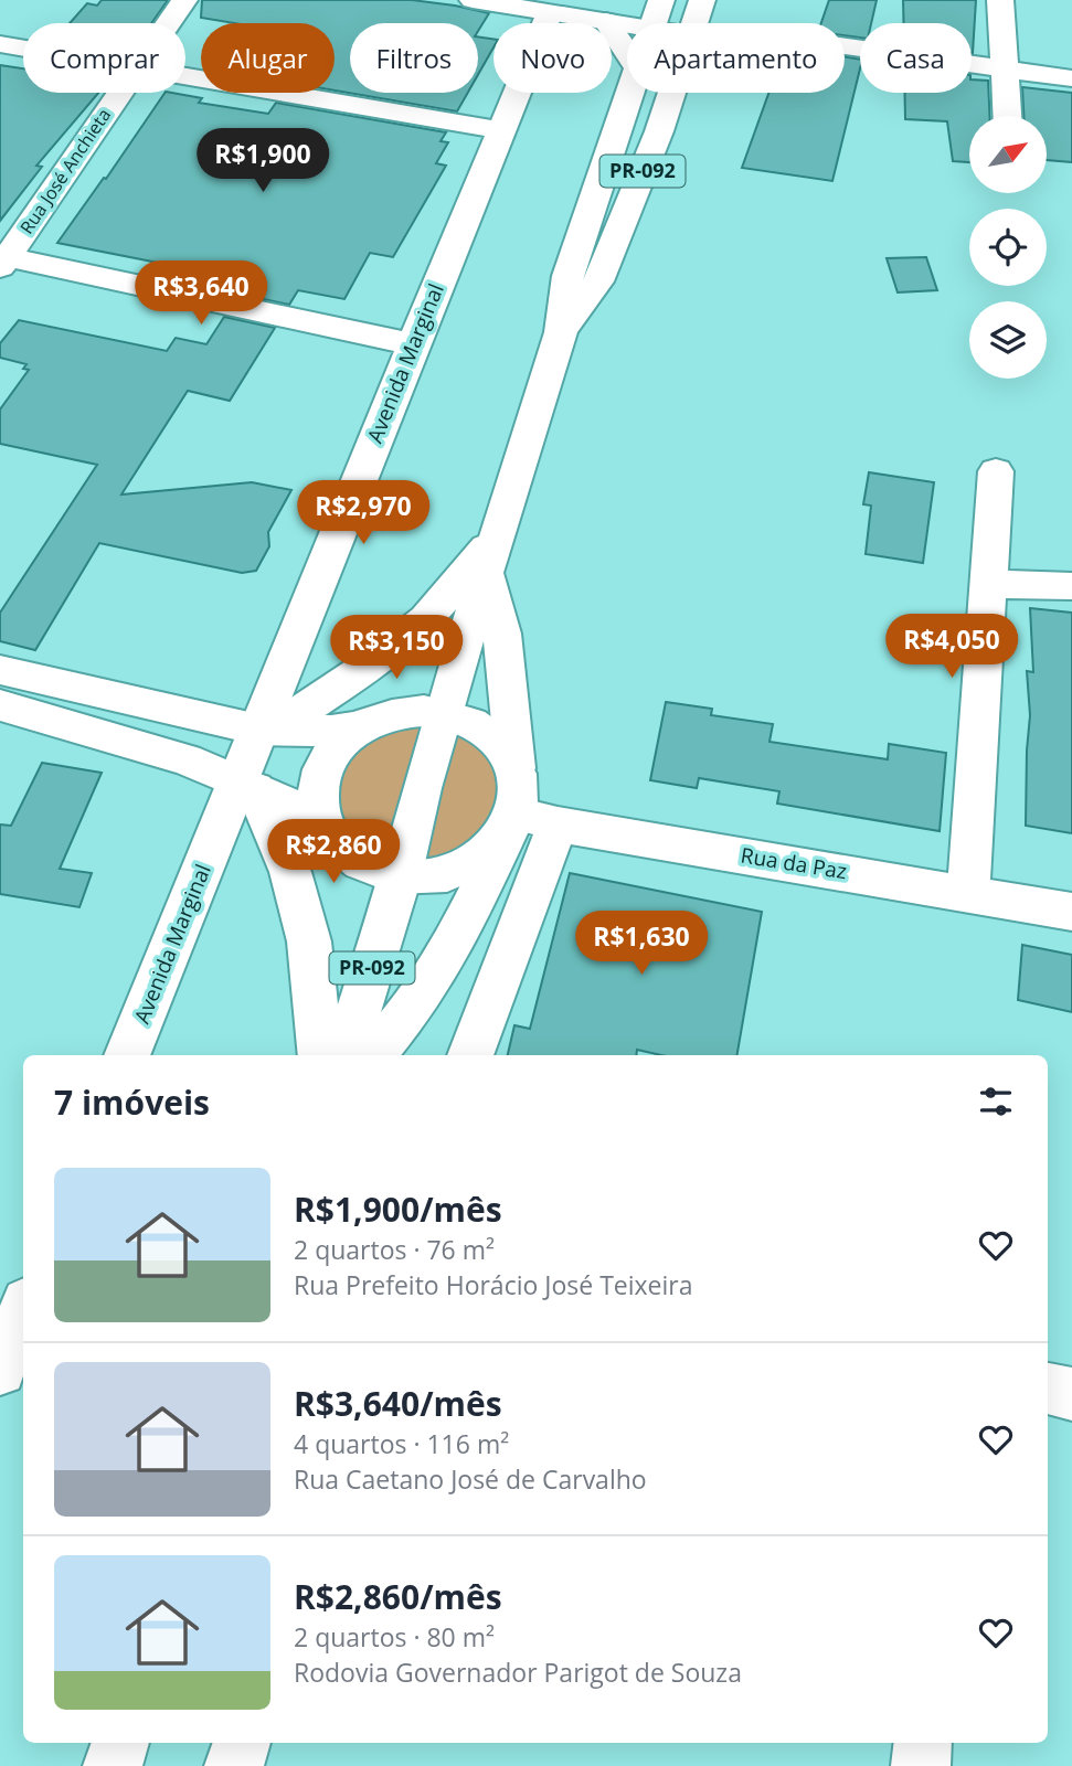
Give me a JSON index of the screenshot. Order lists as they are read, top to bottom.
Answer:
{
  "streets": {
    "street": [
      "Rua José Anchieta",
      "PR-092",
      "Avenida Marginal",
      "Rua da Paz"
    ]
  },
  "north": "top right",
  "page": {
    "chip": [
      "Comprar",
      "Alugar",
      "Filtros",
      "Novo",
      "Apartamento",
      "Casa"
    ],
    "price": [
      "R$1,900",
      "R$3,640",
      "R$2,970",
      "R$4,050",
      "R$3,150",
      "R$2,860",
      "R$1,630"
    ],
    "heading": "7 imóveis",
    "list": [
      {
        "name": "R$1,900/mês",
        "note": "2 quartos · 76 m² · Rua Prefeito Horácio José Teixeira"
      },
      {
        "name": "R$3,640/mês",
        "note": "4 quartos · 116 m² · Rua Caetano José de Carvalho"
      },
      {
        "name": "R$2,860/mês",
        "note": "2 quartos · 80 m² · Rodovia Governador Parigot de Souza"
      }
    ]
  }
}
